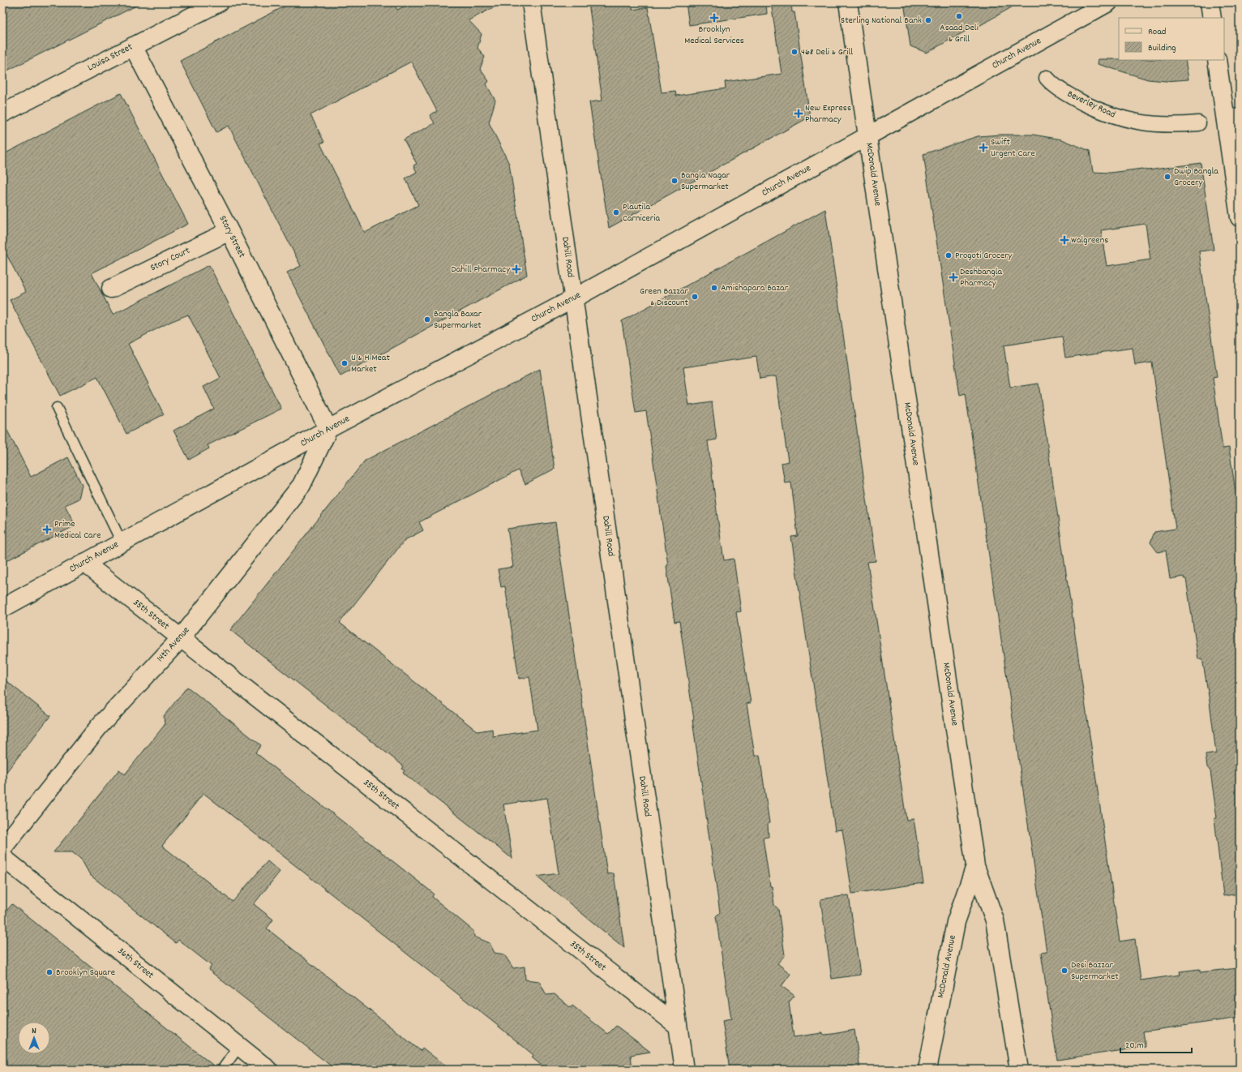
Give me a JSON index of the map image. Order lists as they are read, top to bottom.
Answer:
{
  "streets": {
    "street": [
      "Church Avenue",
      "Louisa Street",
      "Beverley Road",
      "McDonald Avenue",
      "Story Street",
      "Dahill Road",
      "Story Court",
      "35th Street",
      "14th Avenue",
      "36th Street"
    ]
  },
  "crossings": [
    ["Church Avenue", "McDonald Avenue"],
    ["Church Avenue", "Story Street"],
    ["Church Avenue", "Dahill Road"],
    ["Church Avenue", "35th Street"],
    ["Church Avenue", "14th Avenue"],
    ["Louisa Street", "Story Street"],
    ["Story Street", "Story Court"],
    ["Story Street", "14th Avenue"],
    ["Dahill Road", "35th Street"],
    ["35th Street", "14th Avenue"]
  ],
  "places": {
    "other": [
      "Asaad Deli & Grill",
      "Sterling National Bank",
      "468 Deli & Grill",
      "Dwip Bangla Grocery",
      "Bangla Nagar Supermarket",
      "Plautila Carniceria",
      "Progoti Grocery",
      "Amishapara Bazar",
      "Green Bazzar & Discount",
      "Bangla Baxar Supermarket",
      "U & H Meat Market",
      "Desi Bazzar Supermarket",
      "Brooklyn Square"
    ],
    "health": [
      "Brooklyn Medical Services",
      "New Express Pharmacy",
      "Swift Urgent Care",
      "Walgreens",
      "Dahill Pharmacy",
      "Deshbangla Pharmacy",
      "Prime Medical Care"
    ]
  },
  "legend": ["Road", "Building"],
  "scale_bar": "20 m",
  "north": "top"
}
